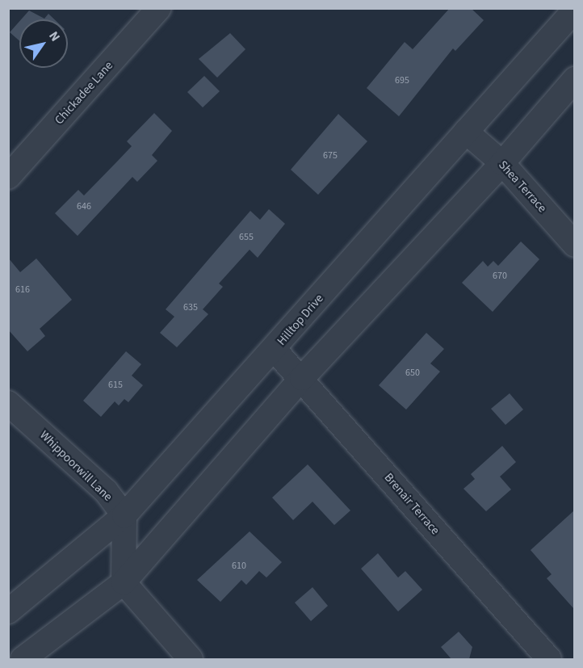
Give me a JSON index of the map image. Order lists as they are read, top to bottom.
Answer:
{
  "streets": {
    "street": [
      "Chickadee Lane",
      "Shea Terrace",
      "Hilltop Drive",
      "Whippoorwill Lane",
      "Brenair Terrace"
    ]
  },
  "crossings": [
    ["Shea Terrace", "Hilltop Drive"],
    ["Hilltop Drive", "Whippoorwill Lane"],
    ["Hilltop Drive", "Brenair Terrace"]
  ],
  "house_numbers": [
    "695",
    "675",
    "646",
    "655",
    "670",
    "616",
    "635",
    "650",
    "615",
    "610"
  ],
  "north": "top right"
}
